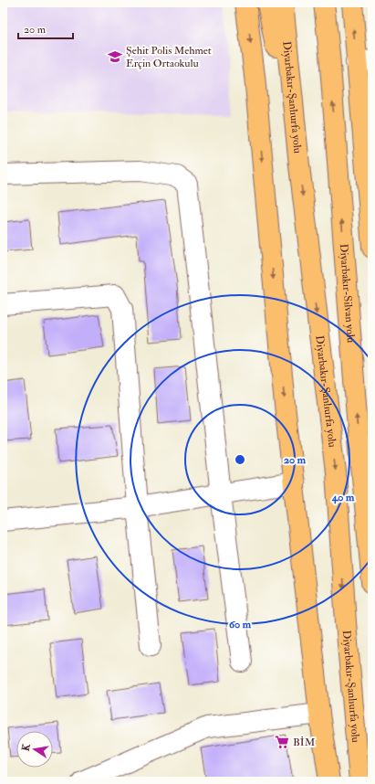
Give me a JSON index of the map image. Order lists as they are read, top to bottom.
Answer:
{
  "streets": {
    "highway": ["Diyarbakır-Şanlıurfa yolu", "Diyarbakır-Silvan yolu"]
  },
  "places": {
    "school or university": ["Şehit Polis Mehmet Erçin Ortaokulu"],
    "supermarket": ["BİM"]
  },
  "scale_bar": "20 m",
  "north": "left",
  "rings": ["20 m", "40 m", "60 m"]
}
